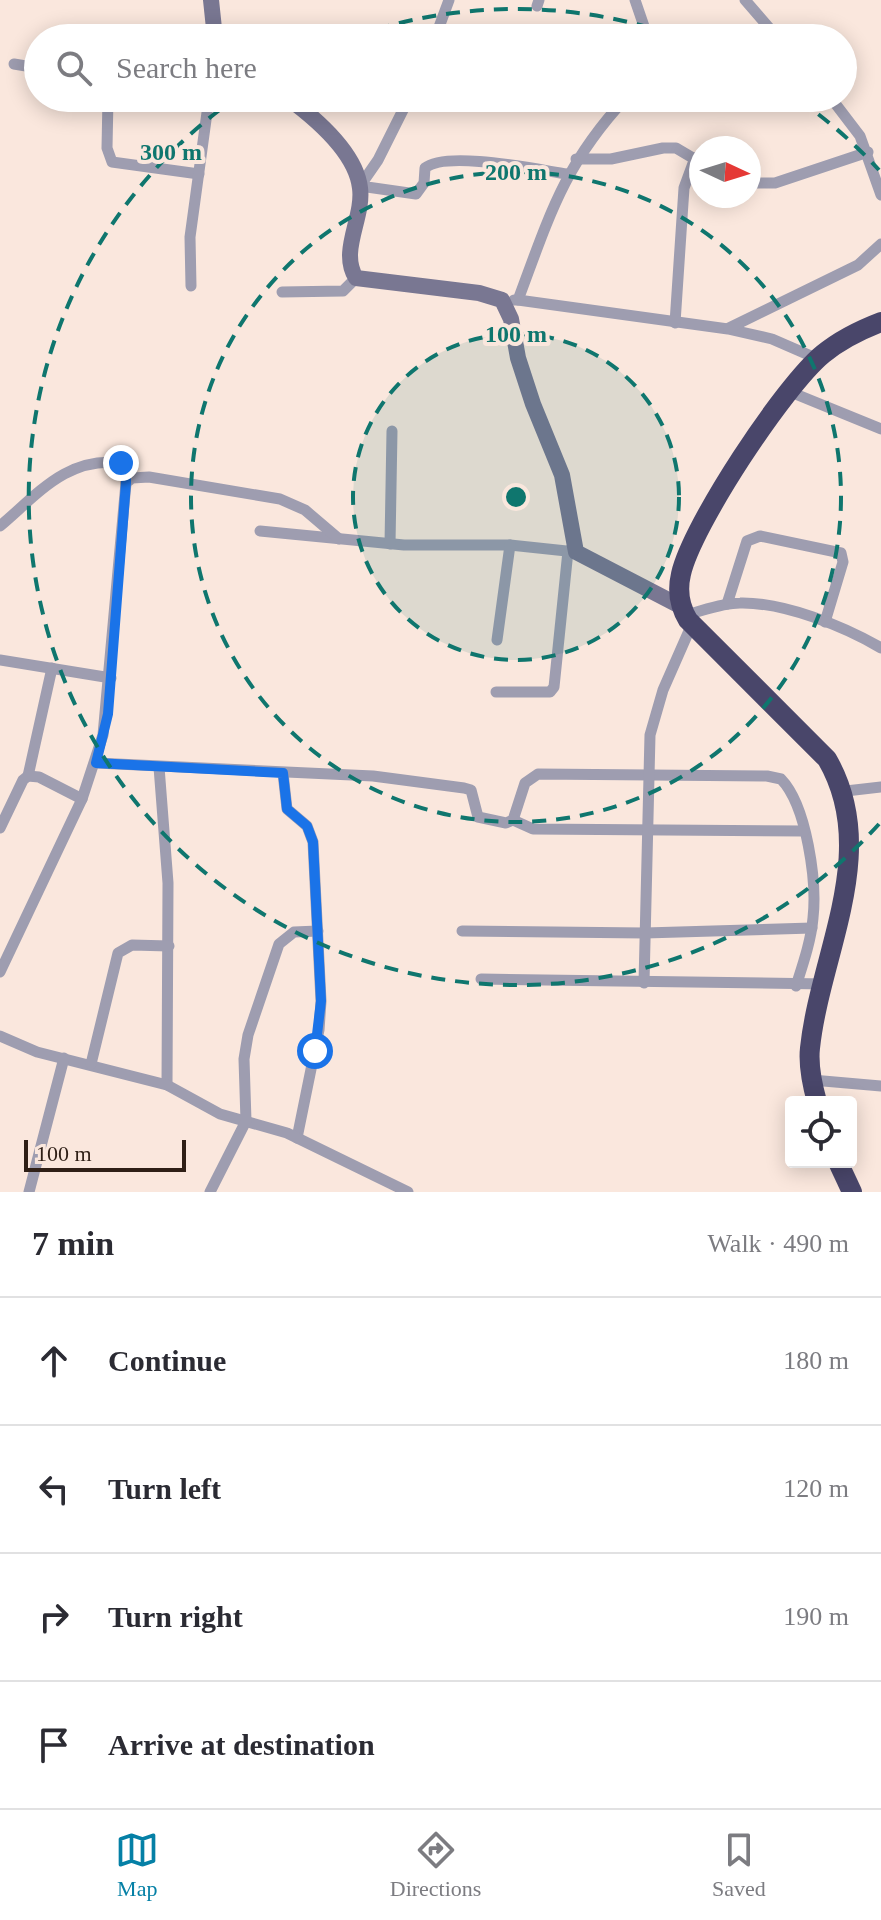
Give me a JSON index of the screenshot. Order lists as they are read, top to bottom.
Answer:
{
  "scale_bar": "100 m",
  "north": "right",
  "page": {
    "search": "Search here",
    "scale": "100 m",
    "heading": ["7 min", "Walk · 490 m"],
    "list": [
      ["Continue", "180 m"],
      ["Turn left", "120 m"],
      ["Turn right", "190 m"],
      "Arrive at destination"
    ],
    "nav": ["Map", "Directions", "Saved"]
  },
  "rings": ["300 m", "200 m", "100 m"]
}
